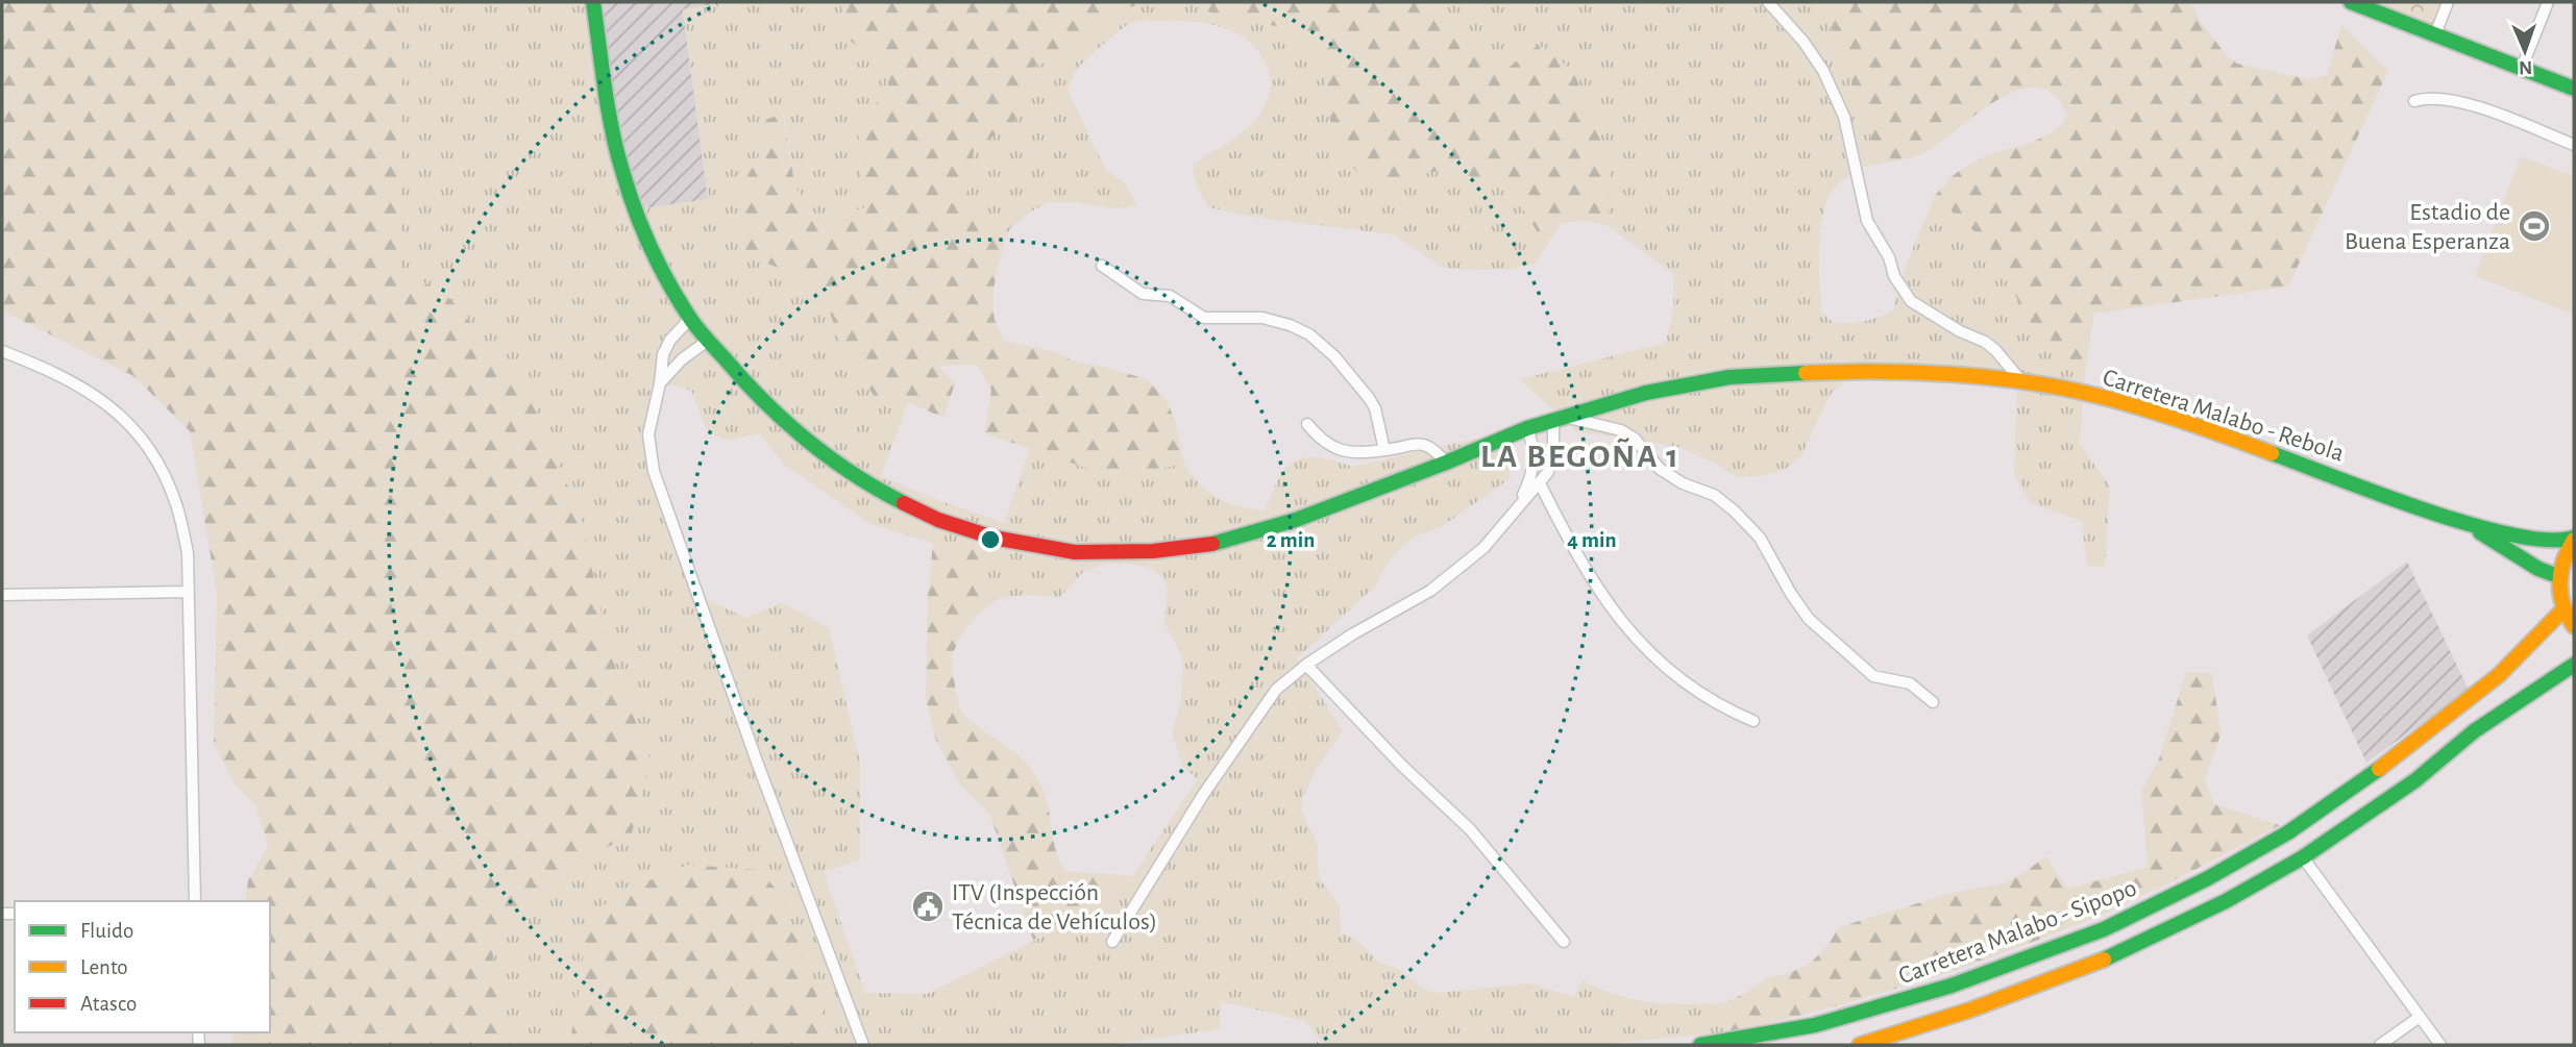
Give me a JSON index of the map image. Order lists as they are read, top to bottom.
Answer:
{
  "streets": {
    "main road": ["Carretera Malabo - Rebola", "Carretera Malabo - Sipopo"]
  },
  "districts": ["LA BEGOÑA 1"],
  "places": {
    "sports": ["Estadio de Buena Esperanza"],
    "public building": ["ITV (Inspección Técnica de Vehículos)"]
  },
  "legend": ["Fluido", "Lento", "Atasco"],
  "north": "bottom",
  "rings": ["2 min", "4 min"]
}
